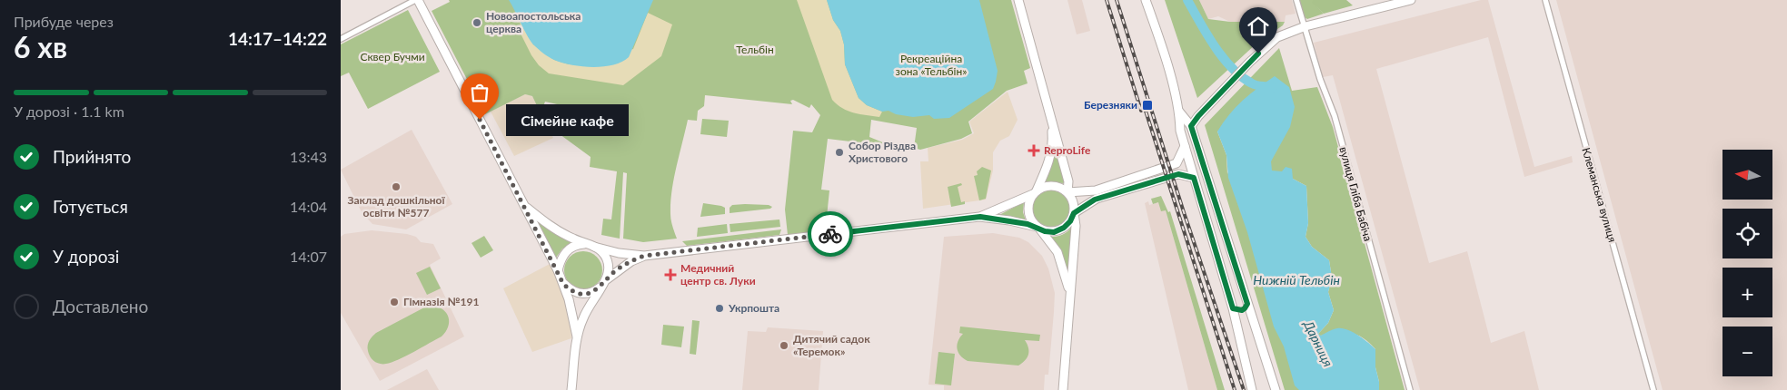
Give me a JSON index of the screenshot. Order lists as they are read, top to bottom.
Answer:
{
  "streets": {
    "street": ["вулиця Гліба Бабіча", "Клеманська вулиця"]
  },
  "water": ["Нижній Тельбін", "Дарниця"],
  "parks": ["Тельбін", "Сквер Бучми", "Рекреаційна зона «Тельбін»"],
  "places": {
    "other": [
      "Новоапостольська церква",
      "Сімейне кафе",
      "Собор Різдва Христового",
      "Заклад дошкільної освіти №577",
      "Гімназія №191",
      "Укрпошта",
      "Дитячий садок «Теремок»"
    ],
    "transit": ["Березняки"],
    "health": ["ReproLife", "Медичний центр св. Луки"]
  },
  "north": "left",
  "page": {
    "heading": ["6 хв", "Прибуде через", "14:17–14:22"],
    "bar": "У дорозі · 1.1 km",
    "bubble": "Сімейне кафе",
    "list": [
      ["Прийнято", "13:43"],
      ["Готується", "14:04"],
      ["У дорозі", "14:07"],
      "Доставлено"
    ],
    "map_buttons": ["+", "−"]
  }
}
